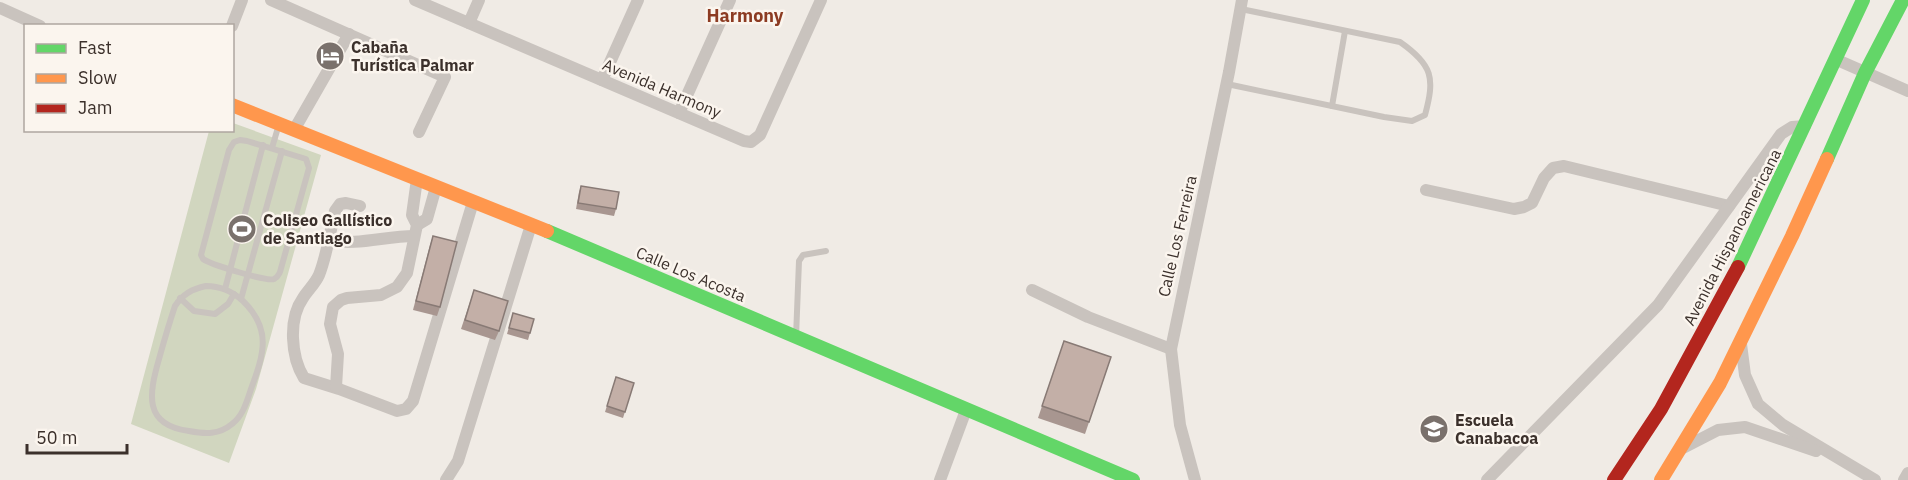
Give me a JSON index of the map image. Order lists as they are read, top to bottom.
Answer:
{
  "streets": {
    "main road": ["Avenida Hispanoamericana", "Calle Los Acosta"],
    "street": ["Avenida Harmony", "Calle Los Ferreira"]
  },
  "districts": ["Harmony"],
  "places": {
    "hotel": ["Cabaña Turística Palmar"],
    "sports": ["Coliseo Gallístico de Santiago"],
    "school or university": ["Escuela Canabacoa"]
  },
  "legend": ["Fast", "Slow", "Jam"],
  "scale_bar": "50 m"
}
